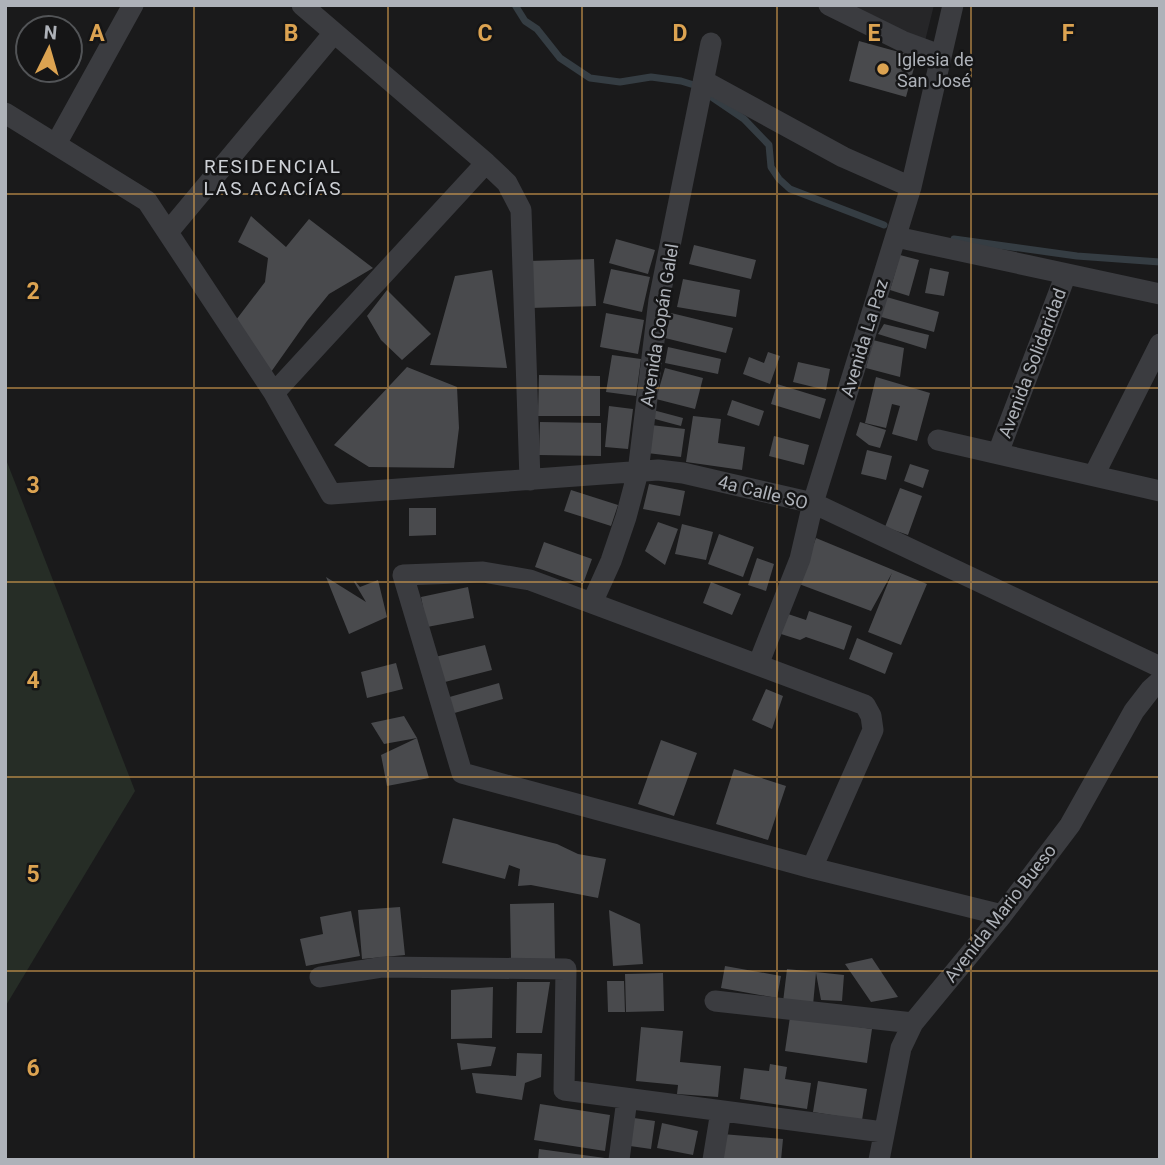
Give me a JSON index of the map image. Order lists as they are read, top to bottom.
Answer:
{
  "streets": {
    "street": [
      "Avenida Copán Galel",
      "Avenida La Paz",
      "Avenida Solidaridad",
      "4a Calle SO",
      "Avenida Mario Bueso"
    ]
  },
  "crossings": [
    ["Avenida Copán Galel", "4a Calle SO"],
    ["Avenida La Paz", "4a Calle SO"]
  ],
  "districts": ["RESIDENCIAL LAS ACACÍAS"],
  "places": ["Iglesia de San José"],
  "north": "top",
  "grid": {
    "columns": [
      "A",
      "B",
      "C",
      "D",
      "E",
      "F"
    ],
    "rows": [
      "2",
      "3",
      "4",
      "5",
      "6"
    ]
  }
}
